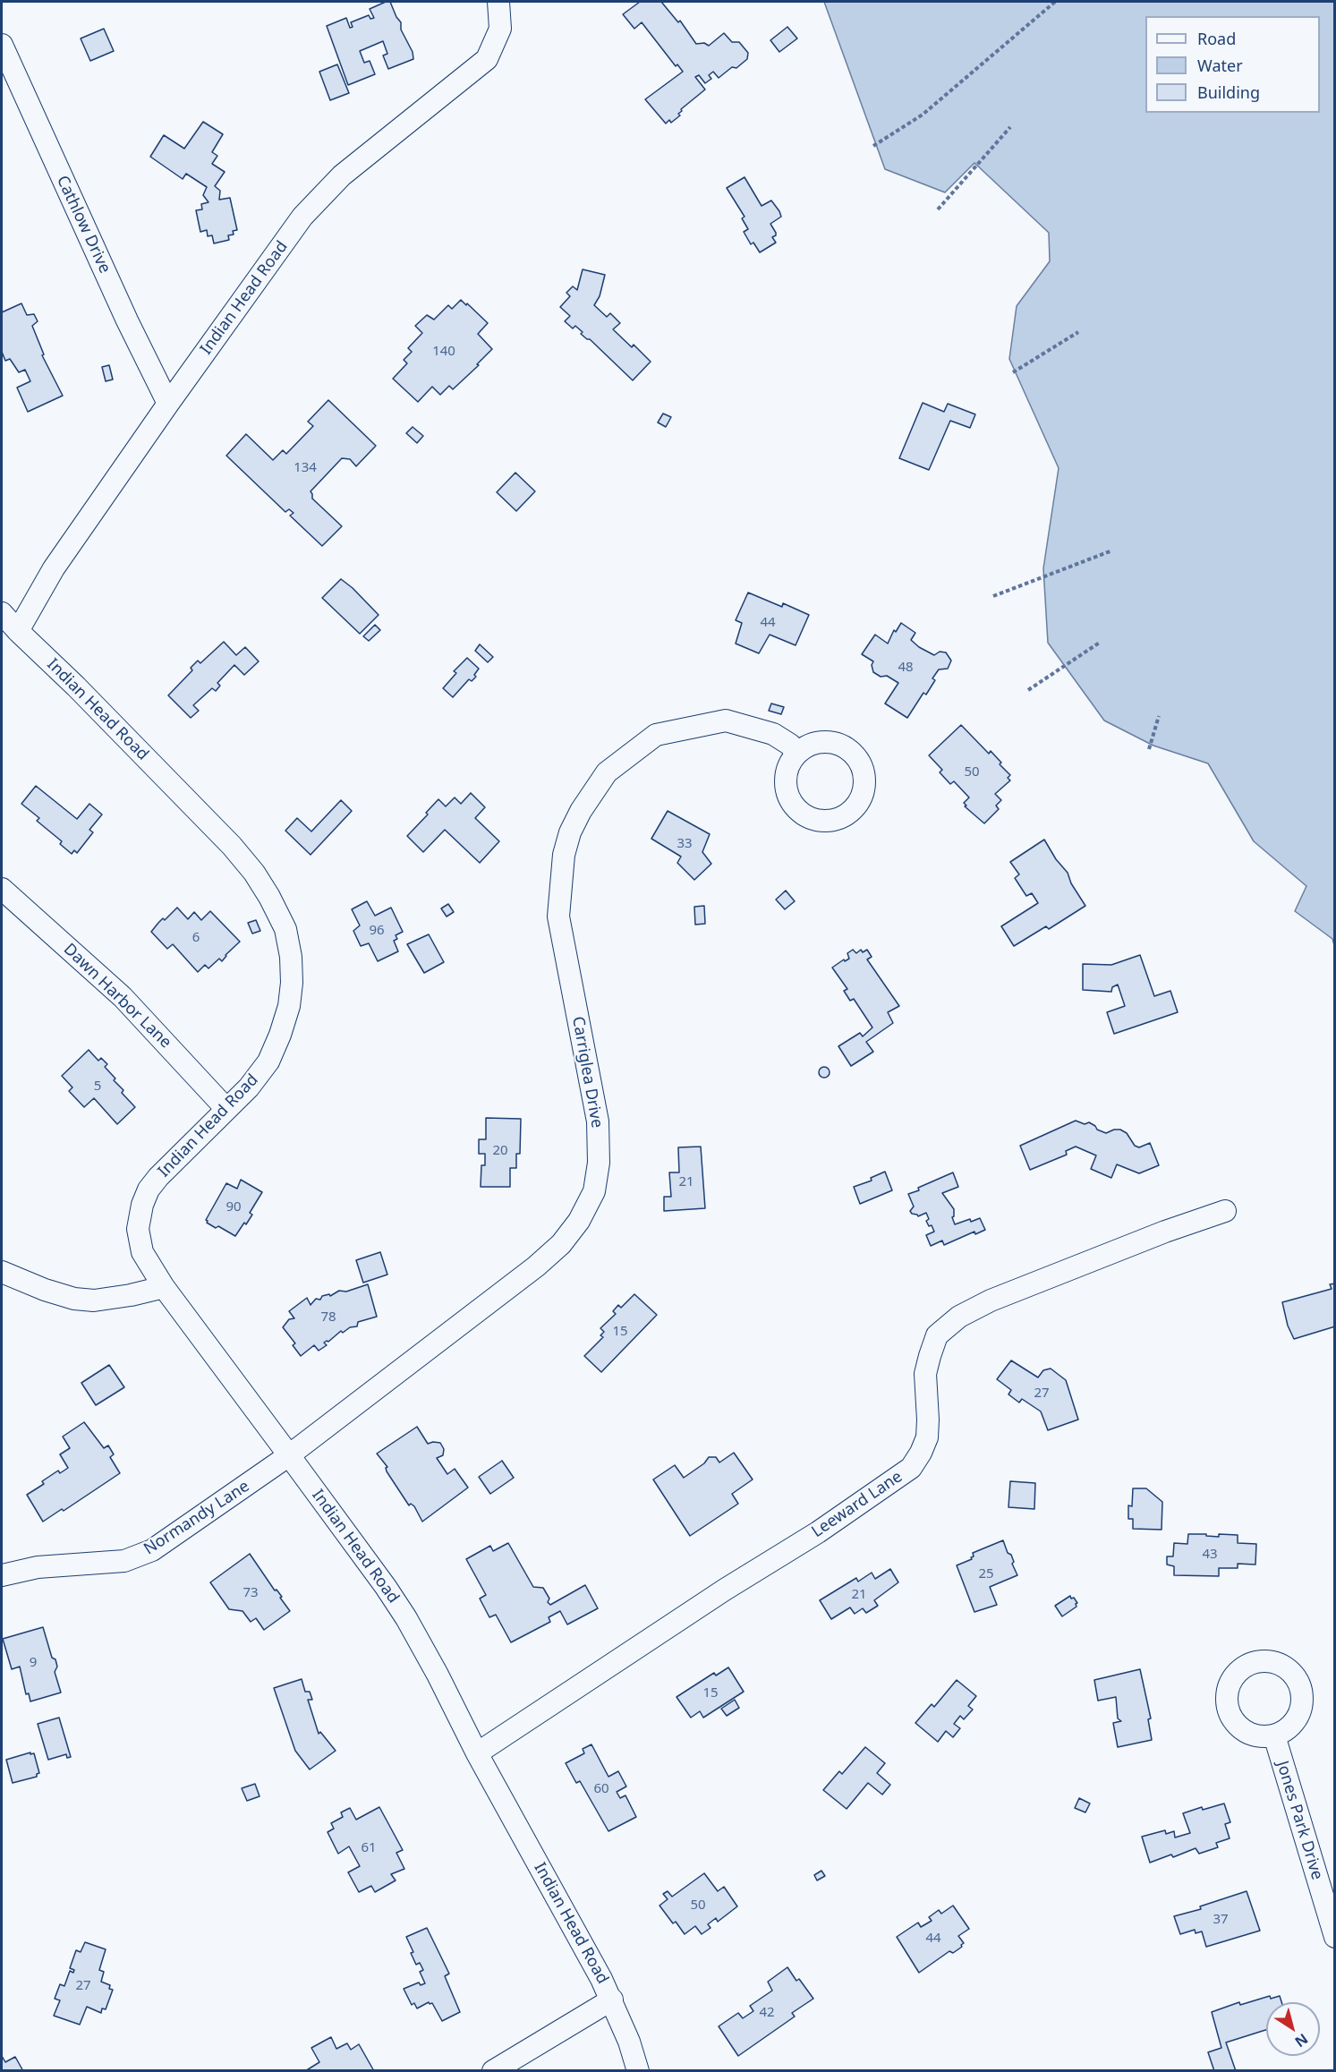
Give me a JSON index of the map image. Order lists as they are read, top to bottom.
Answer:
{
  "streets": {
    "street": [
      "Cathlow Drive",
      "Indian Head Road",
      "Dawn Harbor Lane",
      "Carriglea Drive",
      "Leeward Lane",
      "Normandy Lane",
      "Jones Park Drive"
    ]
  },
  "crossings": [
    ["Cathlow Drive", "Indian Head Road"],
    ["Indian Head Road", "Dawn Harbor Lane"],
    ["Indian Head Road", "Carriglea Drive"],
    ["Indian Head Road", "Leeward Lane"],
    ["Indian Head Road", "Normandy Lane"],
    ["Carriglea Drive", "Normandy Lane"]
  ],
  "house_numbers": [
    "140",
    "134",
    "44",
    "48",
    "50",
    "33",
    "96",
    "6",
    "5",
    "20",
    "21",
    "90",
    "78",
    "15",
    "27",
    "43",
    "25",
    "73",
    "21",
    "9",
    "15",
    "60",
    "61",
    "50",
    "37",
    "44",
    "27",
    "42"
  ],
  "legend": ["Road", "Water", "Building"],
  "north": "bottom right"
}
